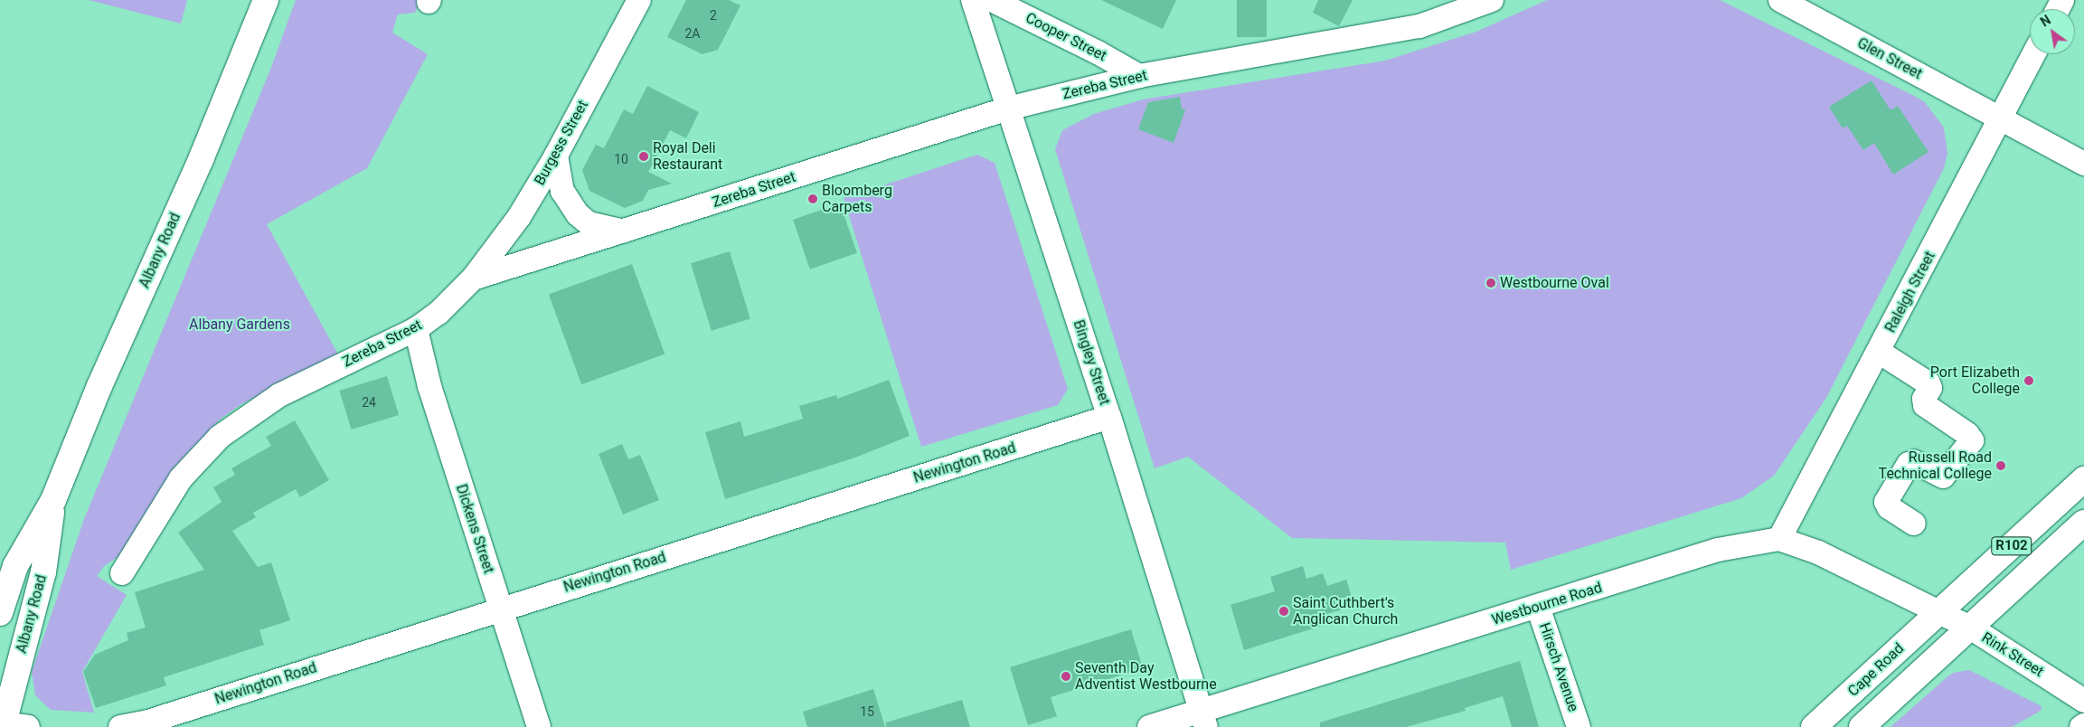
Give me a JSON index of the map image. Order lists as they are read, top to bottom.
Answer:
{
  "streets": {
    "main road": ["Albany Road", "R102", "Cape Road"],
    "street": [
      "Cooper Street",
      "Glen Street",
      "Zereba Street",
      "Burgess Street",
      "Raleigh Street",
      "Bingley Street",
      "Newington Road",
      "Dickens Street",
      "Westbourne Road",
      "Rink Street",
      "Hirsch Avenue"
    ]
  },
  "crossings": [
    ["Cooper Street", "Zereba Street"],
    ["Glen Street", "Raleigh Street"],
    ["Zereba Street", "Burgess Street"],
    ["Zereba Street", "Bingley Street"],
    ["Zereba Street", "Dickens Street"],
    ["Raleigh Street", "Westbourne Road"],
    ["Bingley Street", "Newington Road"],
    ["Bingley Street", "Westbourne Road"],
    ["Newington Road", "Dickens Street"],
    ["R102", "Westbourne Road"],
    ["R102", "Rink Street"],
    ["R102", "Cape Road"],
    ["Westbourne Road", "Rink Street"],
    ["Westbourne Road", "Hirsch Avenue"],
    ["Westbourne Road", "Cape Road"],
    ["Rink Street", "Cape Road"]
  ],
  "parks": ["Albany Gardens"],
  "places": [
    "Royal Deli Restaurant",
    "Bloomberg Carpets",
    "Westbourne Oval",
    "Port Elizabeth College",
    "Russell Road Technical College",
    "Saint Cuthbert's Anglican Church",
    "Seventh Day Adventist Westbourne"
  ],
  "house_numbers": [
    "2",
    "2A",
    "10",
    "24",
    "15"
  ],
  "north": "top left"
}
